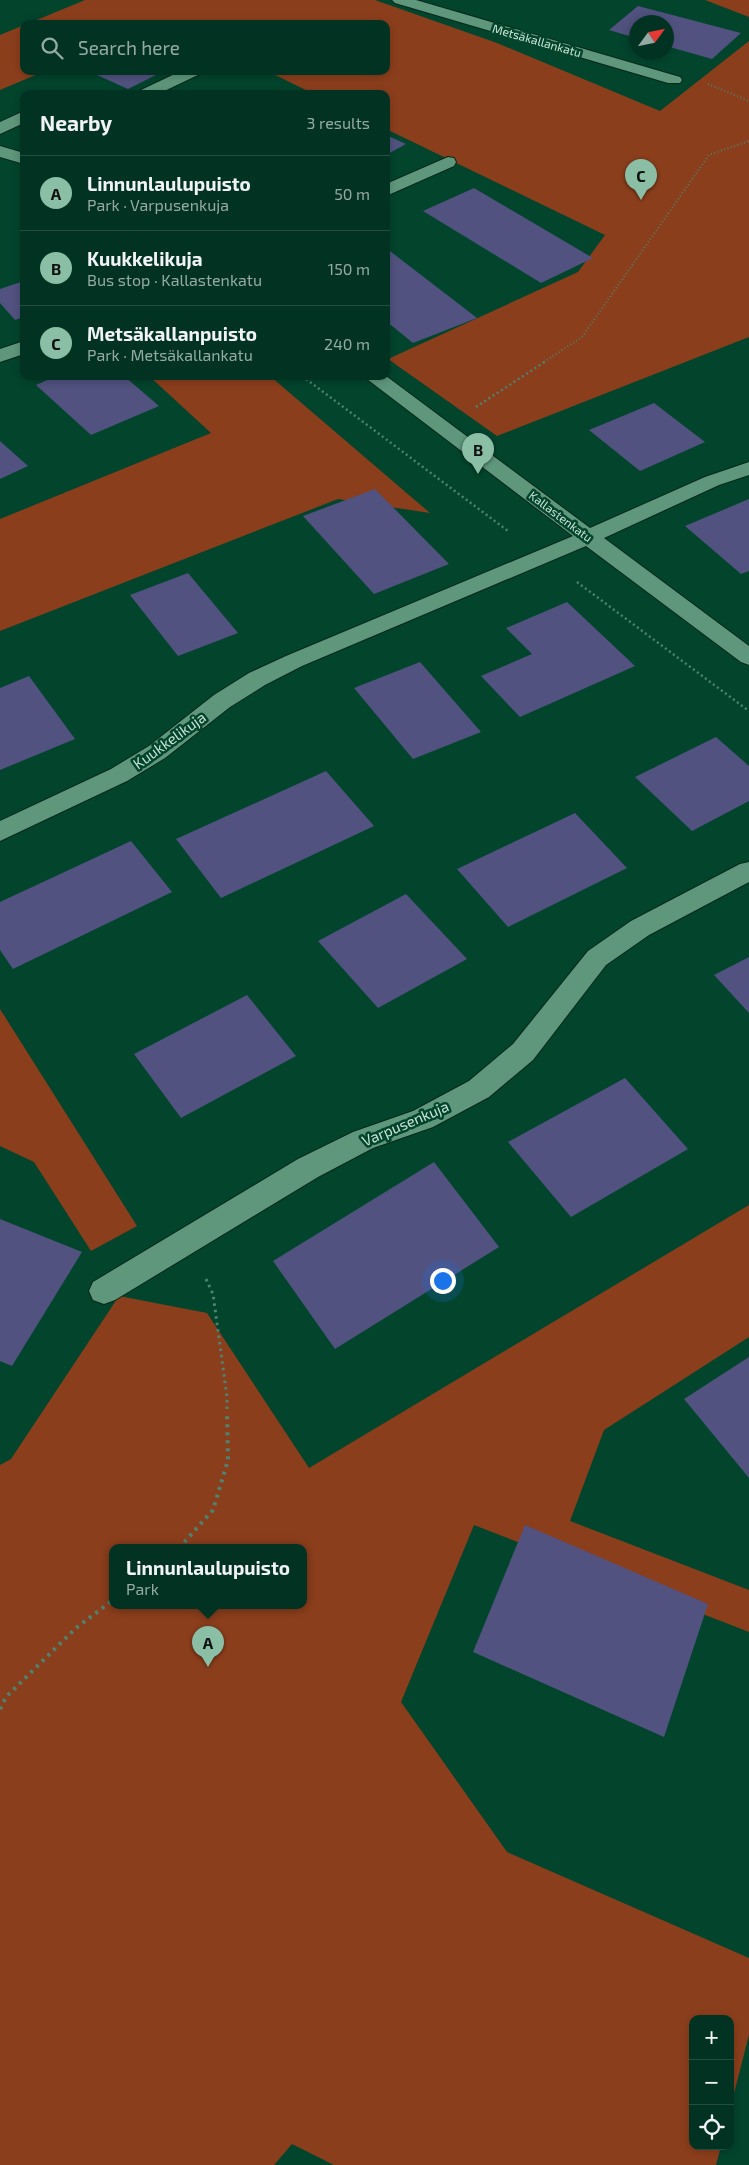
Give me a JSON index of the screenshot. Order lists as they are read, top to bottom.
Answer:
{
  "streets": {
    "street": [
      "Metsäkallankatu",
      "Kallastenkatu",
      "Kuukkelikuja",
      "Varpusenkuja"
    ]
  },
  "crossings": [
    ["Kallastenkatu", "Kuukkelikuja"]
  ],
  "north": "top right",
  "page": {
    "search": "Search here",
    "heading": ["Nearby", "3 results"],
    "list": [
      {
        "mark": "A",
        "name": "Linnunlaulupuisto",
        "note": "Park · Varpusenkuja",
        "value": "50 m"
      },
      {
        "mark": "B",
        "name": "Kuukkelikuja",
        "note": "Bus stop · Kallastenkatu",
        "value": "150 m"
      },
      {
        "mark": "C",
        "name": "Metsäkallanpuisto",
        "note": "Park · Metsäkallankatu",
        "value": "240 m"
      }
    ],
    "pins": ["C", "B", "A"],
    "popup": ["Linnunlaulupuisto", "Park"],
    "map_buttons": ["+", "−"]
  }
}
